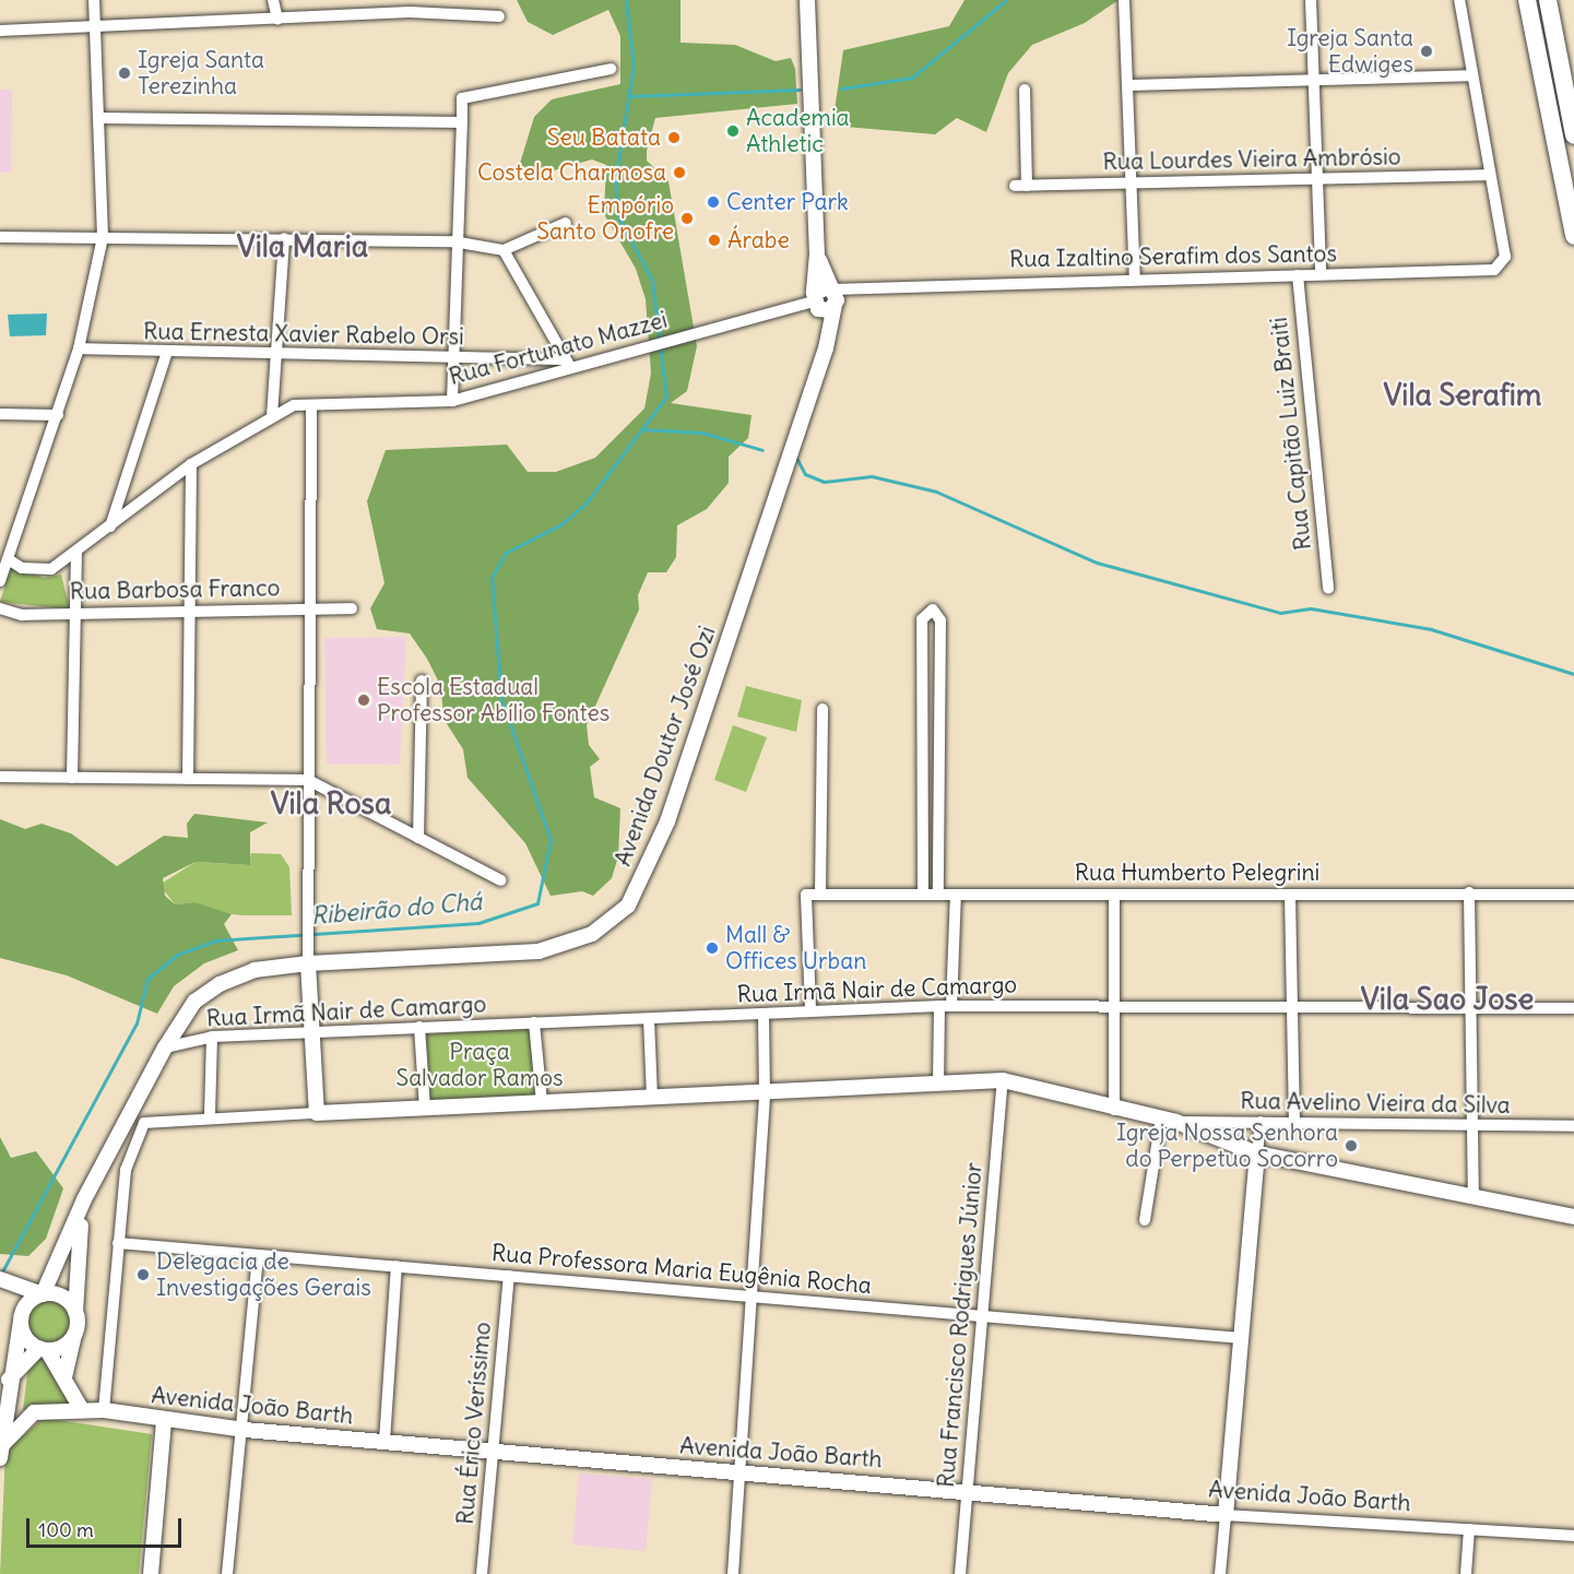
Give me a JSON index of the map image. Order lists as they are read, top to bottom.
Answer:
{
  "streets": {
    "main road": ["Avenida Doutor José Ozi", "Avenida João Barth"],
    "street": [
      "Rua Lourdes Vieira Ambrósio",
      "Rua Izaltino Serafim dos Santos",
      "Rua Ernesta Xavier Rabelo Orsi",
      "Rua Fortunato Mazzei",
      "Rua Capitão Luiz Braiti",
      "Rua Barbosa Franco",
      "Rua Humberto Pelegrini",
      "Rua Irmã Nair de Camargo",
      "Rua Avelino Vieira da Silva",
      "Rua Professora Maria Eugênia Rocha",
      "Rua Francisco Rodrigues Júnior",
      "Rua Érico Veríssimo"
    ]
  },
  "crossings": [
    ["Rua Lourdes Vieira Ambrósio", "Rua Izaltino Serafim dos Santos"],
    ["Rua Izaltino Serafim dos Santos", "Rua Capitão Luiz Braiti"],
    ["Rua Izaltino Serafim dos Santos", "Avenida Doutor José Ozi"],
    ["Rua Ernesta Xavier Rabelo Orsi", "Rua Fortunato Mazzei"],
    ["Avenida Doutor José Ozi", "Rua Irmã Nair de Camargo"],
    ["Rua Professora Maria Eugênia Rocha", "Rua Francisco Rodrigues Júnior"],
    ["Rua Professora Maria Eugênia Rocha", "Rua Érico Veríssimo"],
    ["Rua Francisco Rodrigues Júnior", "Avenida João Barth"],
    ["Avenida João Barth", "Rua Érico Veríssimo"]
  ],
  "districts": [
    "Vila Maria",
    "Vila Serafim",
    "Vila Rosa",
    "Vila Sao Jose"
  ],
  "water": ["Ribeirão do Chá"],
  "parks": ["Praça Salvador Ramos"],
  "places": [
    "Igreja Santa Edwiges",
    "Igreja Santa Terezinha",
    "Academia Athletic",
    "Seu Batata",
    "Costela Charmosa",
    "Center Park",
    "Empório Santo Onofre",
    "Árabe",
    "Escola Estadual Professor Abílio Fontes",
    "Mall & Offices Urban",
    "Igreja Nossa Senhora do Perpetuo Socorro",
    "Delegacia de Investigações Gerais"
  ],
  "scale_bar": "100 m"
}
